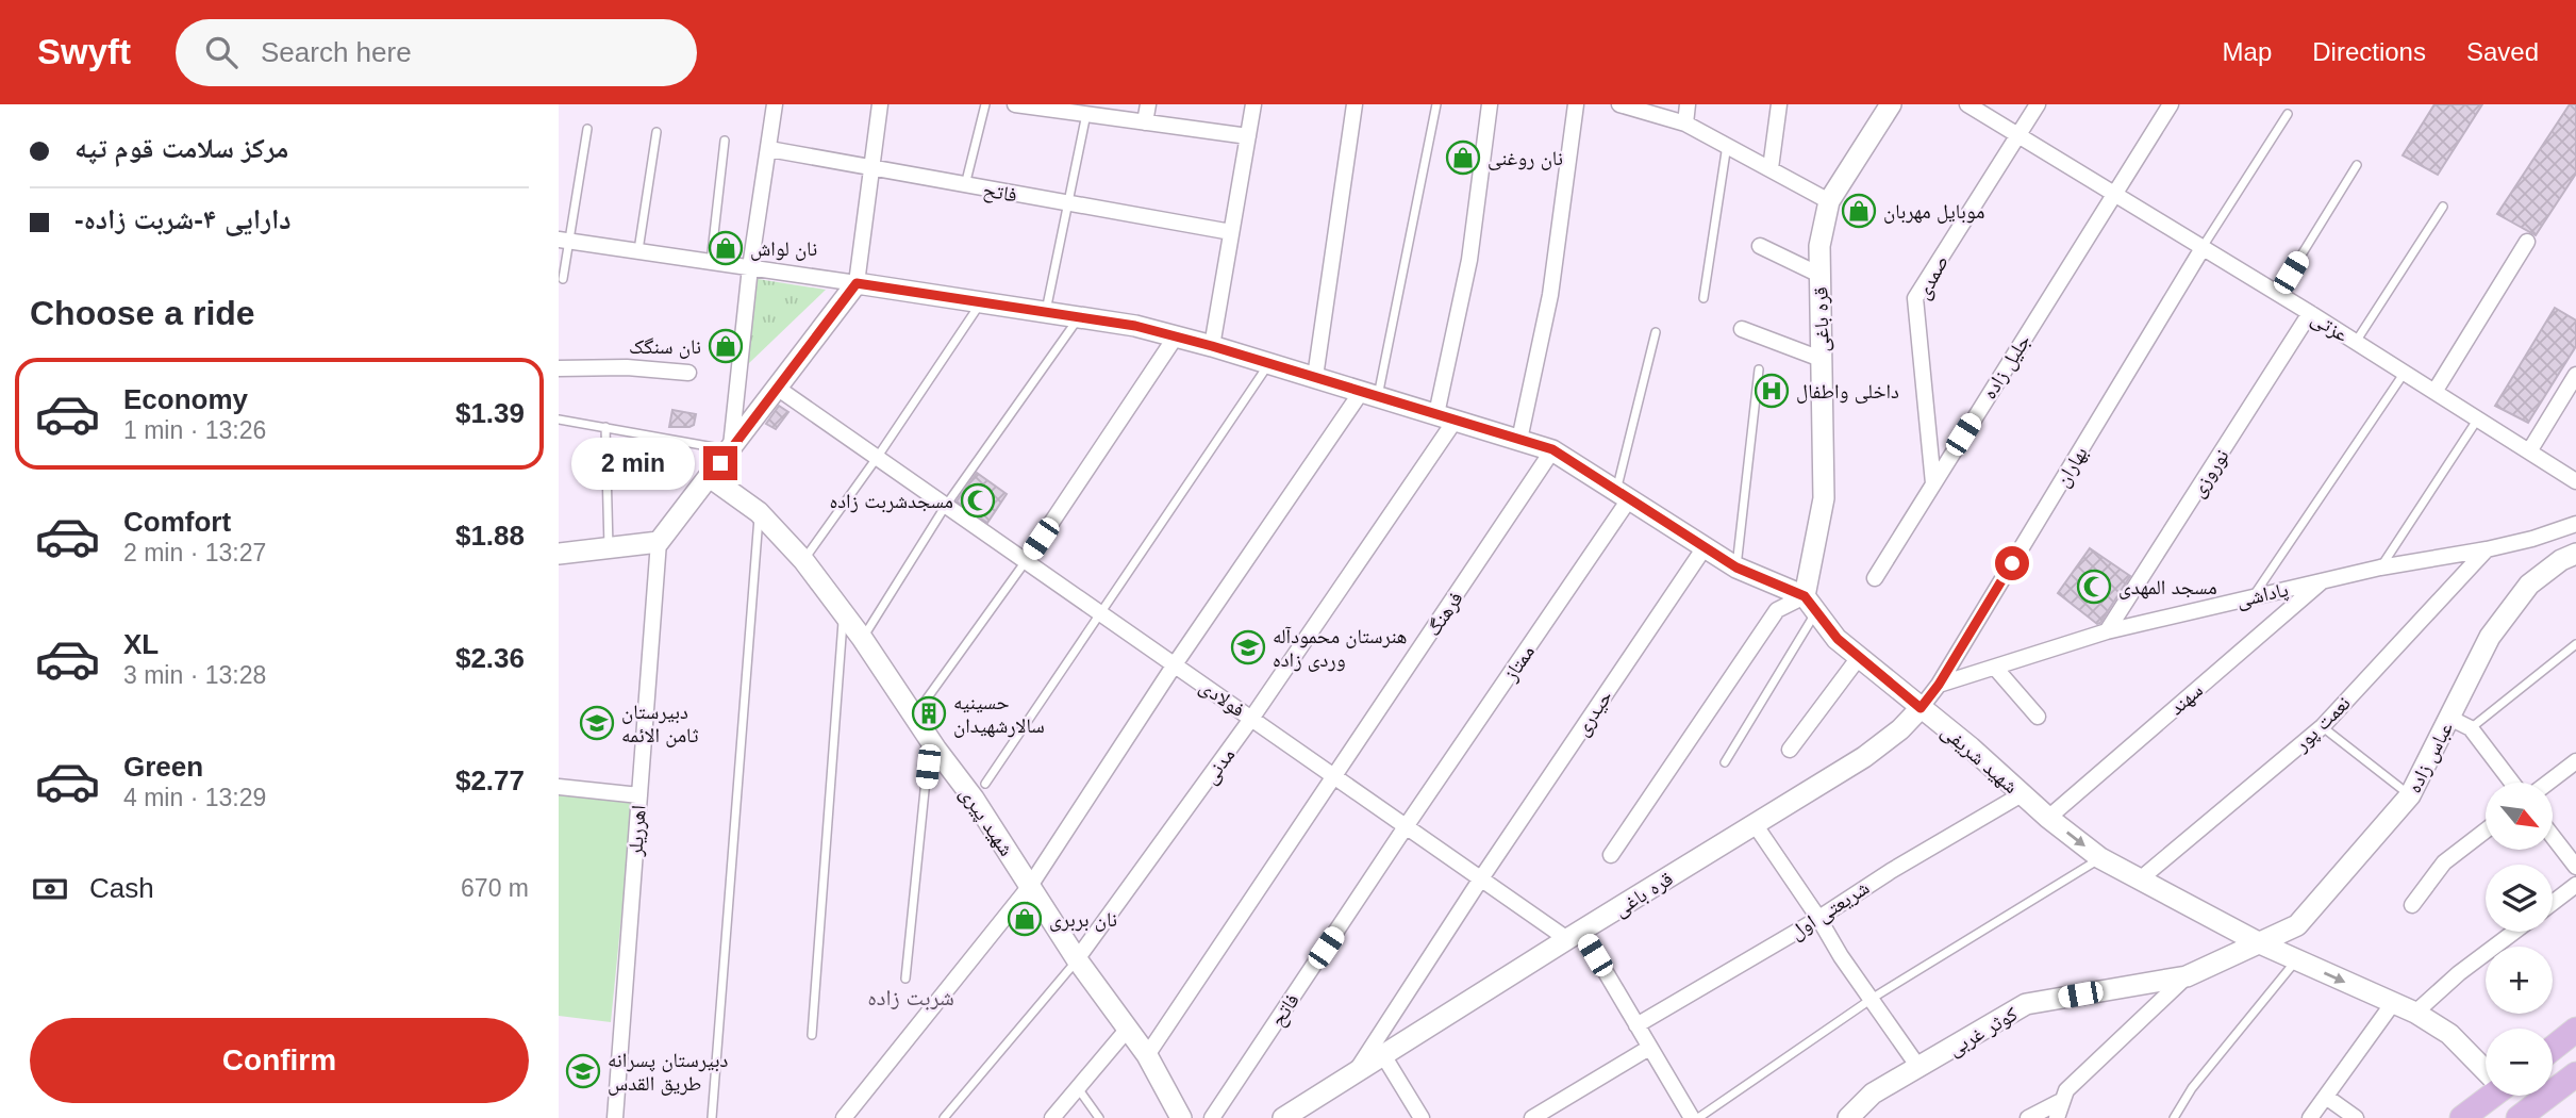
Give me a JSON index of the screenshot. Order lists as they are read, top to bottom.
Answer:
{
  "streets": {
    "street": [
      "فاتح",
      "صمدی",
      "قره باغی",
      "عزتی",
      "جلیل زاده",
      "بهاران",
      "نوروزی",
      "پاداشی",
      "فرهنگ",
      "ممتاز",
      "فولادی",
      "سهند",
      "حیدری",
      "نعمت پور",
      "عباس زاده",
      "شهید شریفى",
      "مدنی",
      "شهید پیری",
      "اهرریلر",
      "شریعتی اول",
      "کوثر غربی"
    ]
  },
  "crossings": [
    ["فاتح", "ممتاز"],
    ["فاتح", "فولادی"],
    ["صمدی", "عزتی"],
    ["صمدی", "جلیل زاده"],
    ["قره باغی", "فولادی"],
    ["قره باغی", "حیدری"],
    ["قره باغی", "شهید شریفى"],
    ["عزتی", "جلیل زاده"],
    ["عزتی", "بهاران"],
    ["عزتی", "نوروزی"],
    ["بهاران", "پاداشی"],
    ["نوروزی", "پاداشی"],
    ["پاداشی", "سهند"],
    ["پاداشی", "نعمت پور"],
    ["فرهنگ", "فولادی"],
    ["فرهنگ", "شهید شریفى"],
    ["فرهنگ", "شهید پیری"],
    ["ممتاز", "فولادی"],
    ["ممتاز", "شهید شریفى"],
    ["فولادی", "حیدری"],
    ["فولادی", "مدنی"],
    ["سهند", "شهید شریفى"],
    ["حیدری", "شهید شریفى"],
    ["نعمت پور", "شهید شریفى"],
    ["عباس زاده", "شهید شریفى"],
    ["عباس زاده", "کوثر غربی"],
    ["شهید شریفى", "مدنی"],
    ["شهید شریفى", "شریعتی اول"],
    ["شهید شریفى", "کوثر غربی"],
    ["مدنی", "شهید پیری"]
  ],
  "districts": ["شربت زاده"],
  "places": {
    "shop": [
      "نان روغنی",
      "موبایل مهربان",
      "نان لواش",
      "نان سنگک",
      "نان بربری"
    ],
    "hospital": ["داخلی واطفال"],
    "mosque": ["مسجدشربت زاده", "مسجد المهدی"],
    "school or university": ["هنرستان محمودآله وردی زاده", "دبیرستان ثامن الائمه", "دبیرستان پسرانه طریق القدس"],
    "building": ["حسینیه سالارشهیدان"]
  },
  "north": "bottom right",
  "page": {
    "header": "Swyft",
    "search": "Search here",
    "nav": ["Map", "Directions", "Saved"],
    "banner": ["مرکز سلامت قوم تپه", "-دارایی ۴-شربت زاده"],
    "heading": "Choose a ride",
    "list": [
      {
        "name": "Economy",
        "note": "1 min · 13:26",
        "value": "$1.39"
      },
      {
        "name": "Comfort",
        "note": "2 min · 13:27",
        "value": "$1.88"
      },
      {
        "name": "XL",
        "note": "3 min · 13:28",
        "value": "$2.36"
      },
      {
        "name": "Green",
        "note": "4 min · 13:29",
        "value": "$2.77"
      }
    ],
    "bubble": "2 min",
    "map_buttons": ["+", "−"],
    "pay": ["Cash", "670 m"],
    "buttons": "Confirm"
  }
}
